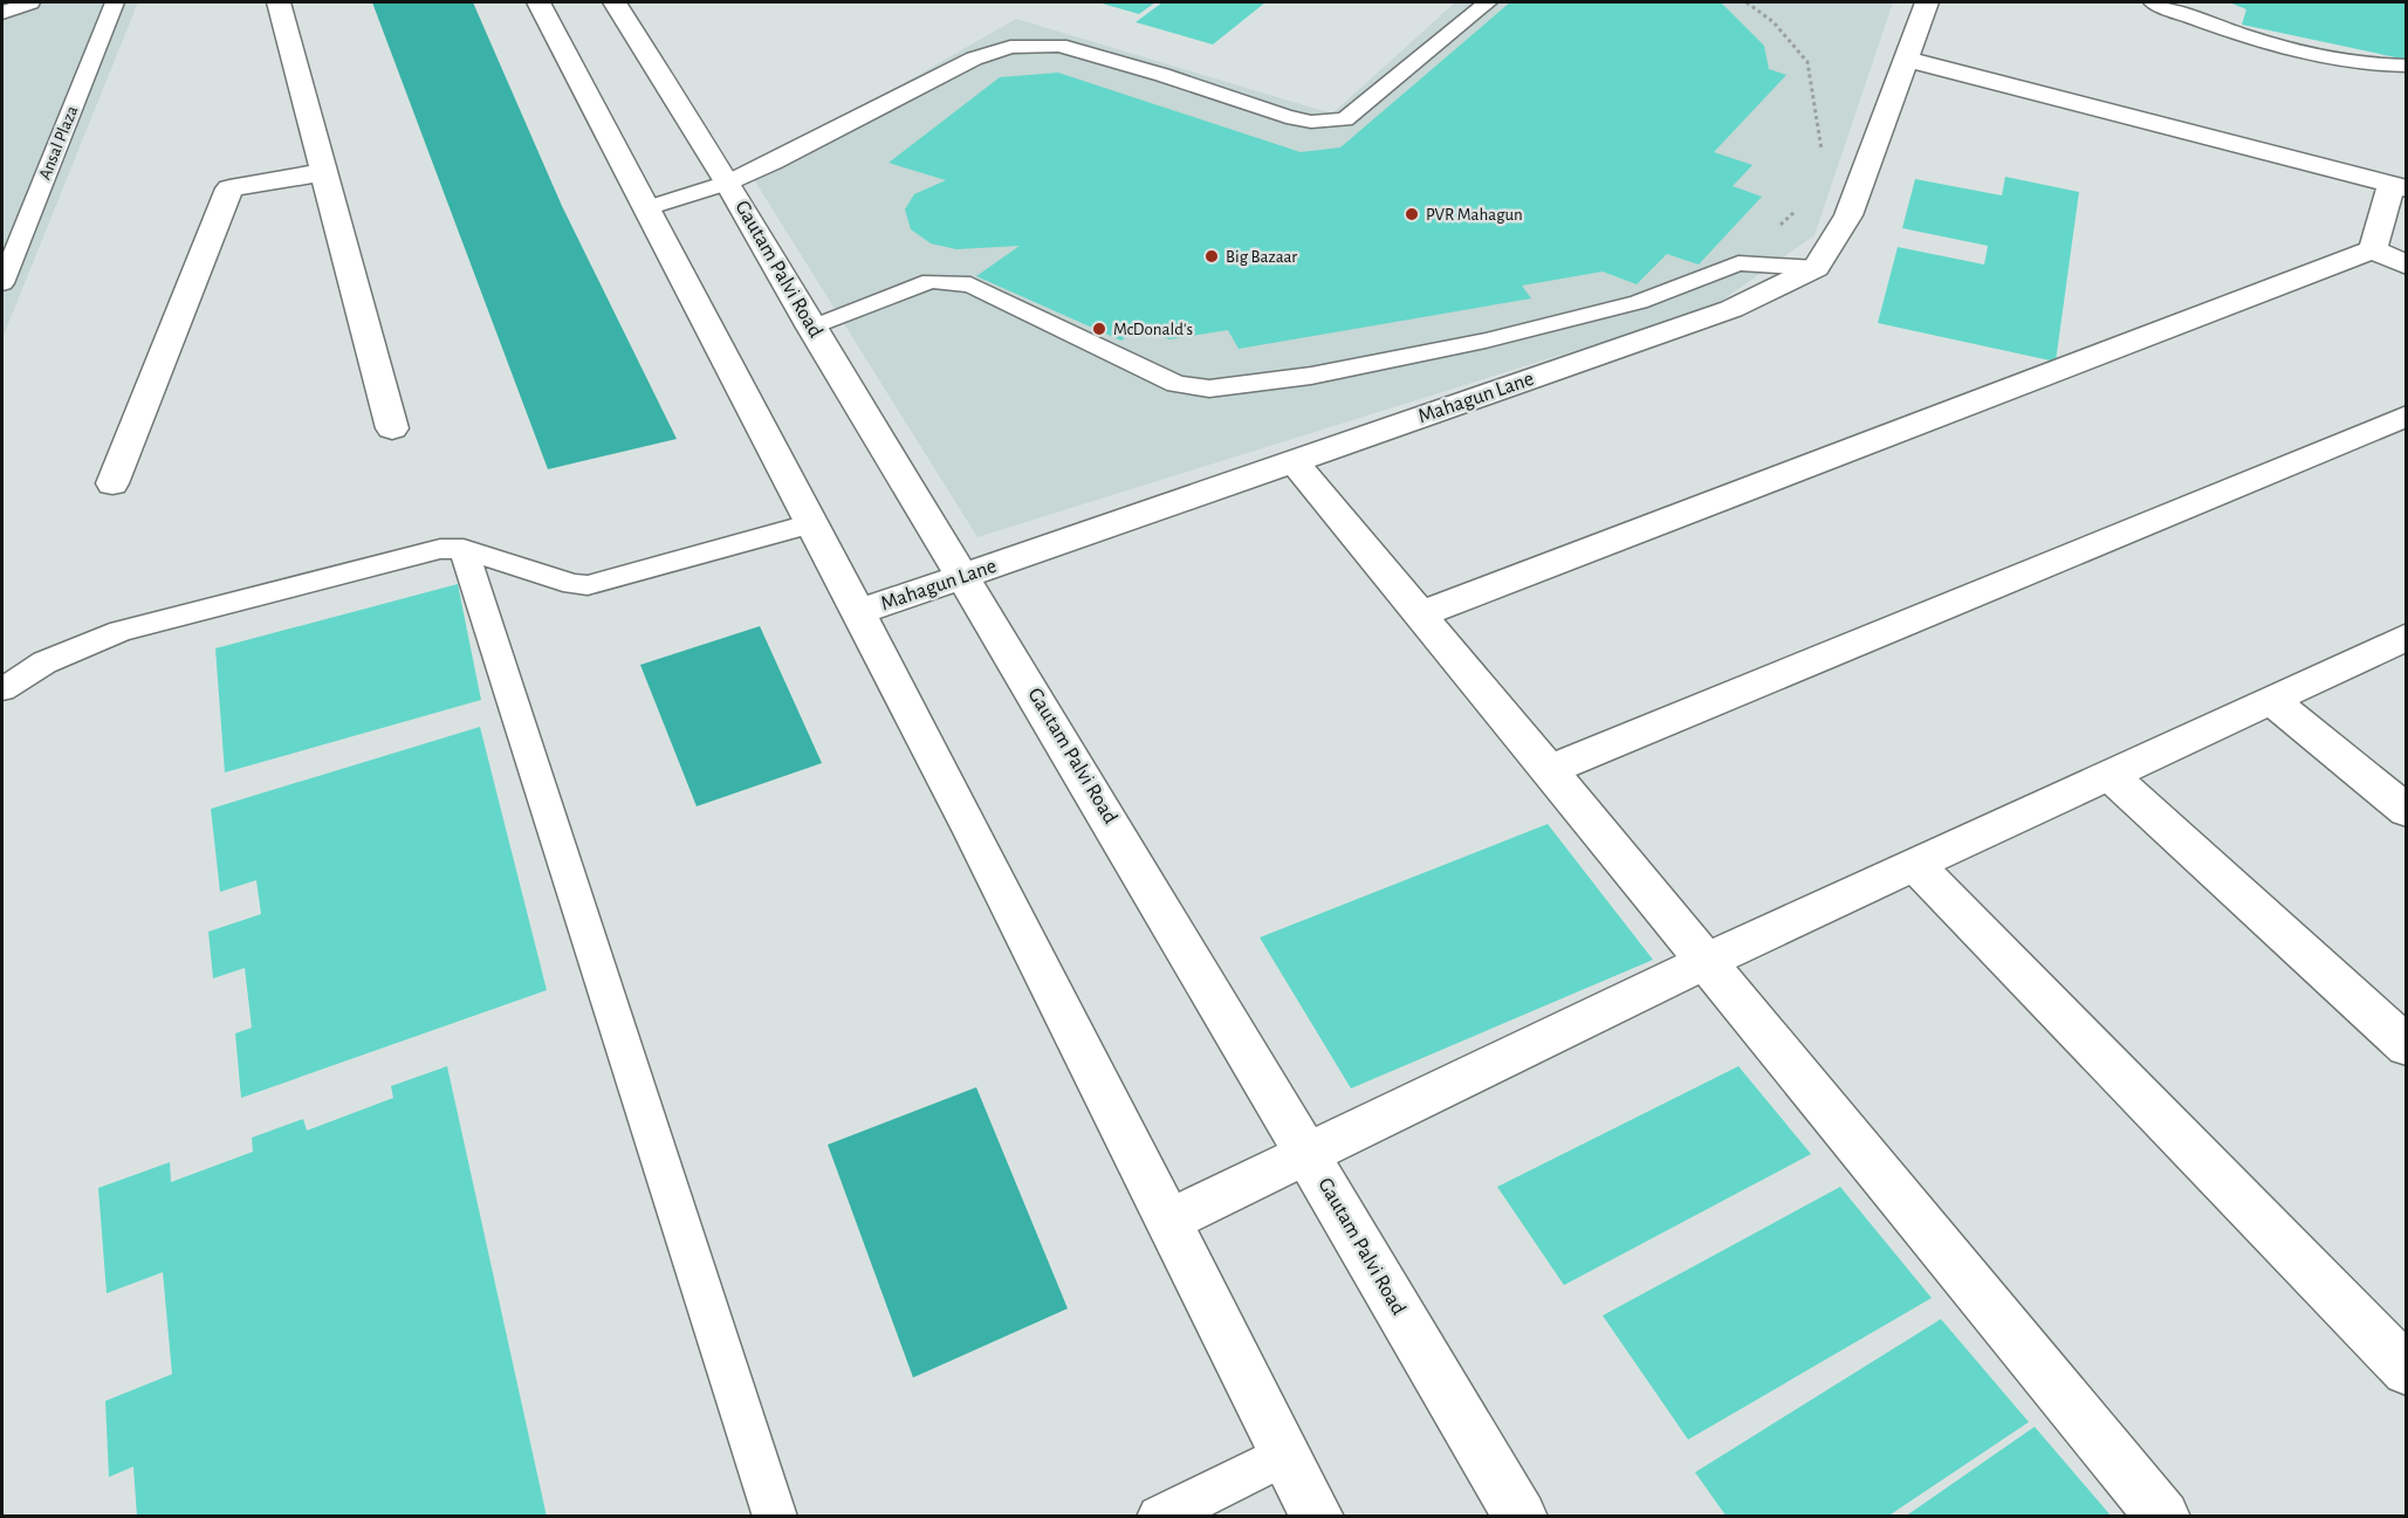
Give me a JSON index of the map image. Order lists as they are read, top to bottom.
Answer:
{
  "streets": {
    "street": ["Gautam Palvi Road", "Mahagun Lane"],
    "lane": ["Ansal Plaza"]
  },
  "crossings": [
    ["Gautam Palvi Road", "Mahagun Lane"]
  ],
  "places": ["PVR Mahagun", "Big Bazaar", "McDonald's"]
}
